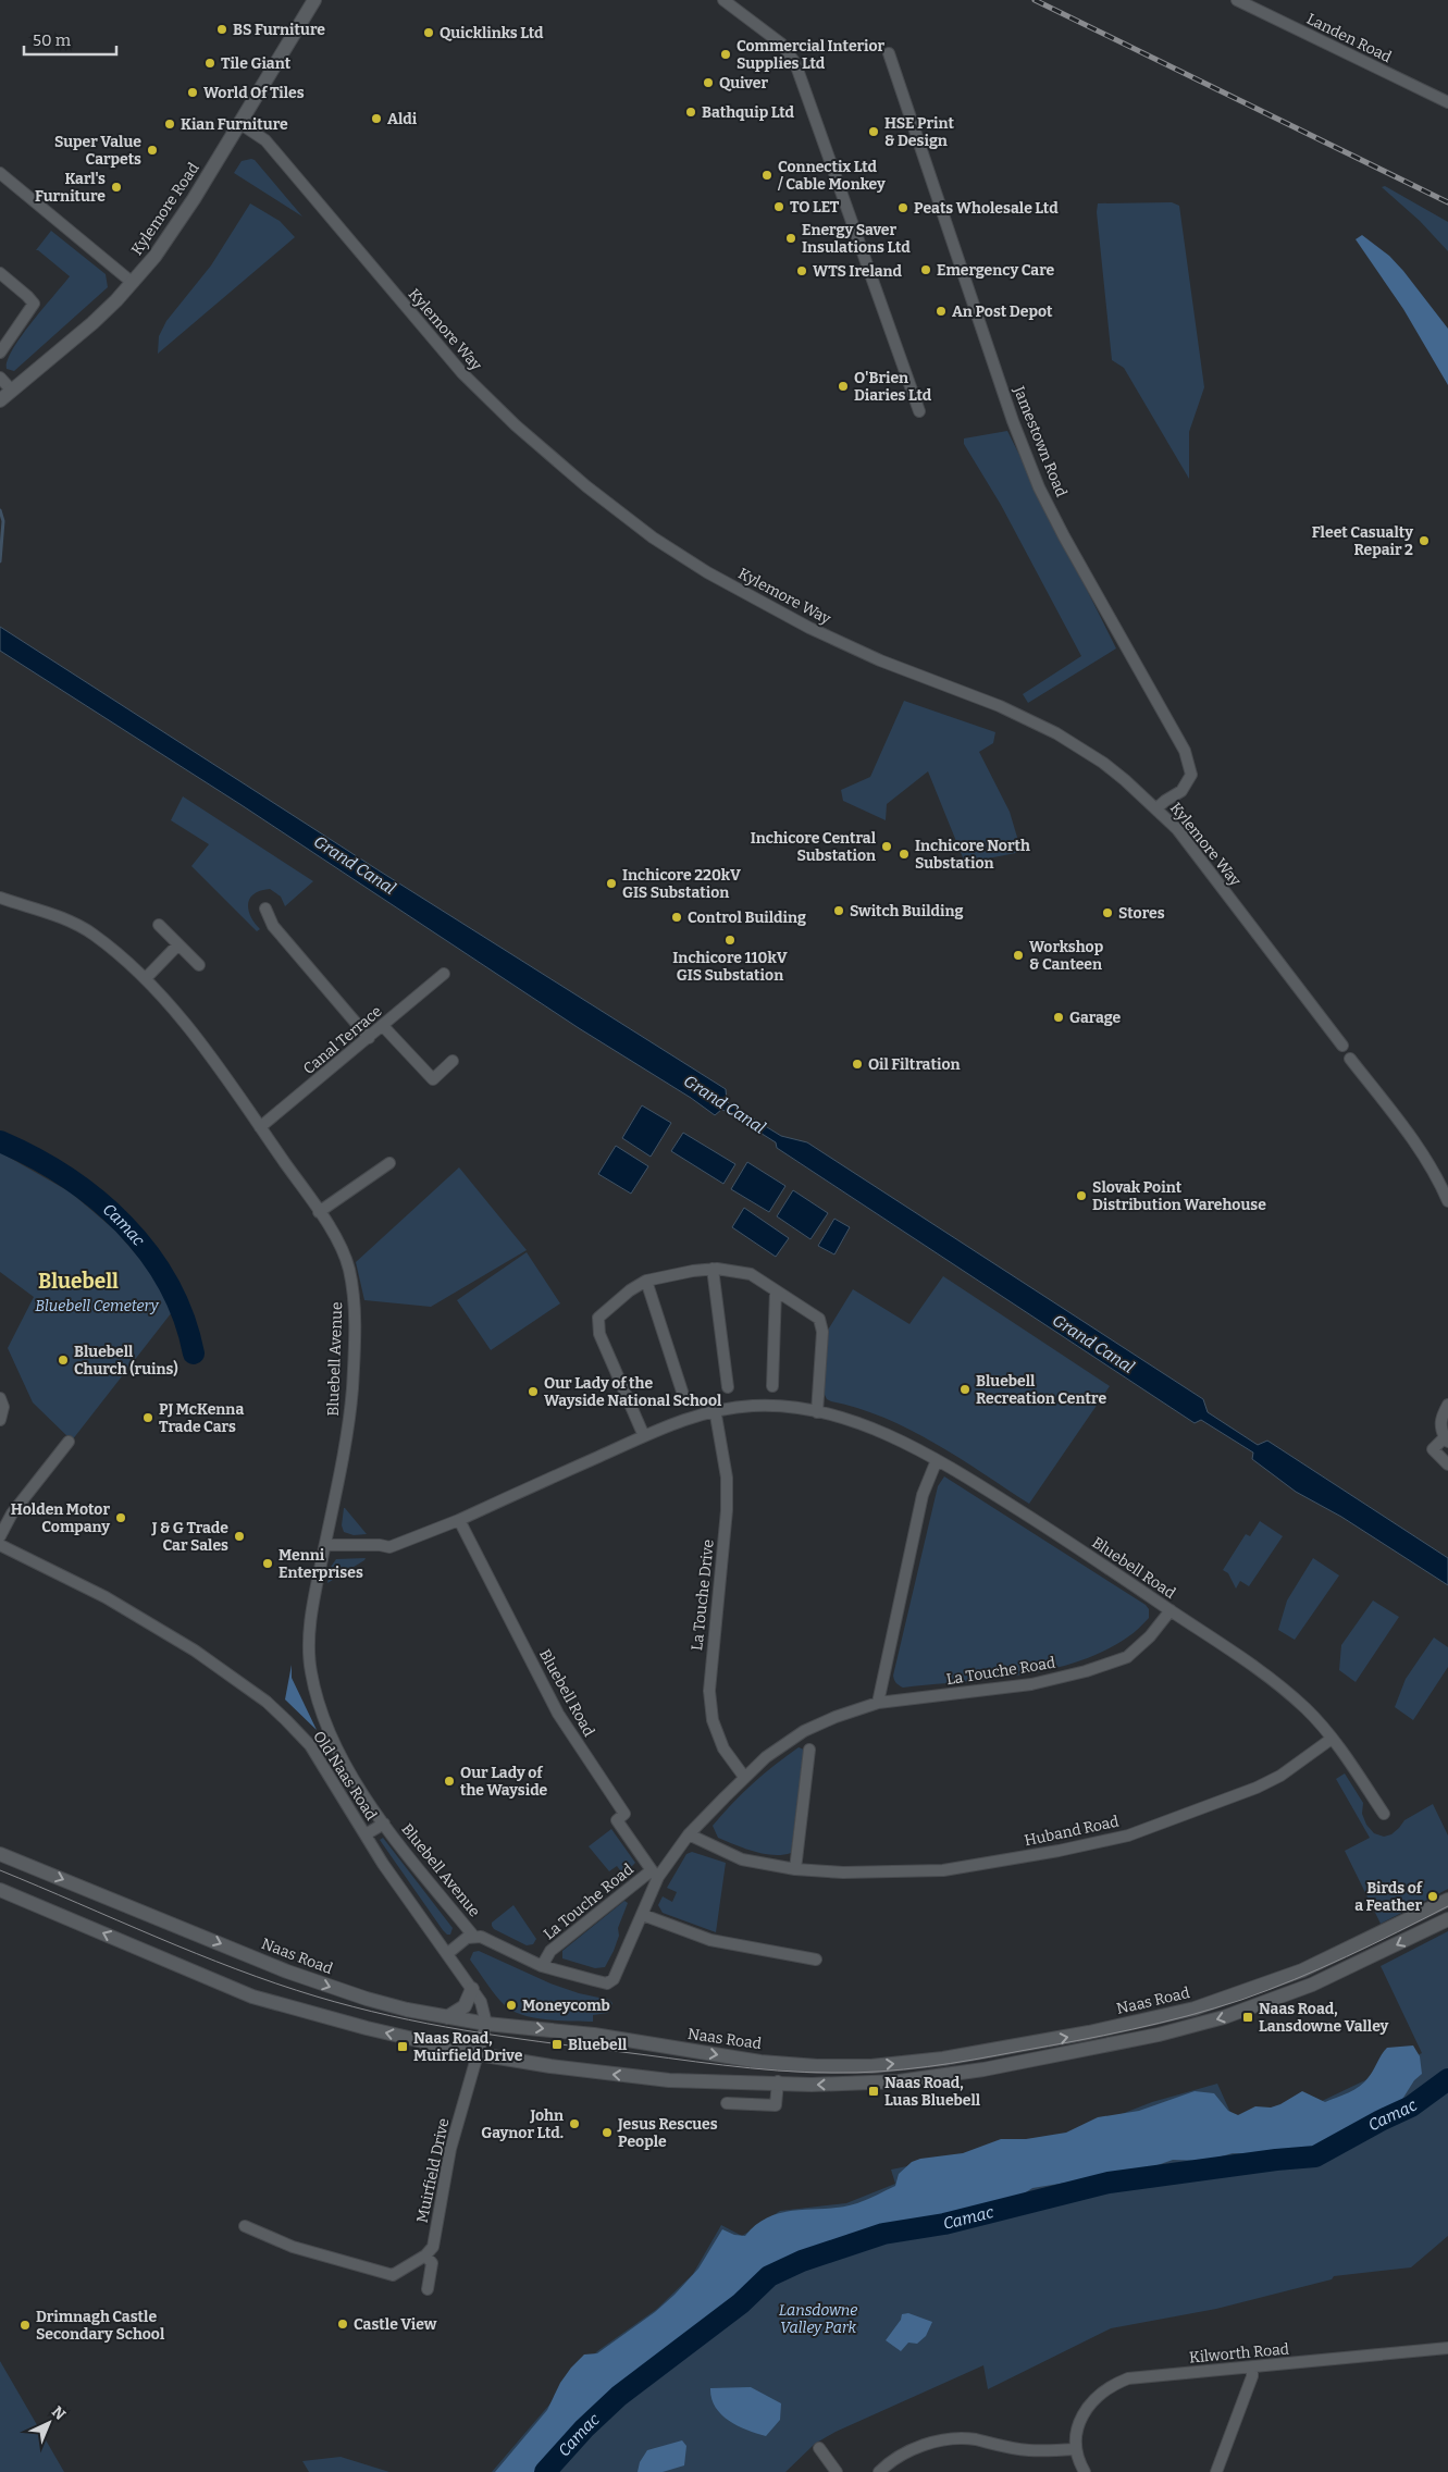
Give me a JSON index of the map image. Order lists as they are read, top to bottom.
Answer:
{
  "streets": {
    "main road": ["Kylemore Road", "Naas Road"],
    "street": [
      "Landen Road",
      "Kylemore Way",
      "Jamestown Road",
      "Canal Terrace",
      "Bluebell Avenue",
      "Bluebell Road",
      "La Touche Drive",
      "La Touche Road",
      "Old Naas Road",
      "Huband Road",
      "Muirfield Drive",
      "Kilworth Road"
    ]
  },
  "crossings": [
    ["Kylemore Road", "Kylemore Way"],
    ["Kylemore Way", "Jamestown Road"],
    ["Canal Terrace", "Bluebell Avenue"],
    ["Bluebell Avenue", "Bluebell Road"],
    ["Bluebell Avenue", "La Touche Road"],
    ["Bluebell Avenue", "Old Naas Road"],
    ["Bluebell Road", "La Touche Drive"],
    ["Bluebell Road", "La Touche Road"],
    ["Bluebell Road", "Huband Road"],
    ["La Touche Drive", "La Touche Road"],
    ["La Touche Road", "Huband Road"],
    ["Old Naas Road", "Naas Road"]
  ],
  "districts": ["Bluebell"],
  "water": ["Grand Canal", "Camac"],
  "parks": ["Bluebell Cemetery", "Lansdowne Valley Park"],
  "places": {
    "other": [
      "BS Furniture",
      "Quicklinks Ltd",
      "Commercial Interior Supplies Ltd",
      "Tile Giant",
      "Quiver",
      "World Of Tiles",
      "Bathquip Ltd",
      "Aldi",
      "Kian Furniture",
      "HSE Print & Design",
      "Super Value Carpets",
      "Connectix Ltd / Cable Monkey",
      "Karl's Furniture",
      "TO LET",
      "Peats Wholesale Ltd",
      "Energy Saver Insulations Ltd",
      "Emergency Care",
      "WTS Ireland",
      "An Post Depot",
      "O'Brien Diaries Ltd",
      "Fleet Casualty Repair 2",
      "Inchicore Central Substation",
      "Inchicore North Substation",
      "Inchicore 220kV GIS Substation",
      "Switch Building",
      "Stores",
      "Control Building",
      "Inchicore 110kV GIS Substation",
      "Workshop & Canteen",
      "Garage",
      "Oil Filtration",
      "Slovak Point Distribution Warehouse",
      "Bluebell Church (ruins)",
      "Bluebell Recreation Centre",
      "Our Lady of the Wayside National School",
      "PJ McKenna Trade Cars",
      "Holden Motor Company",
      "J & G Trade Car Sales",
      "Menni Enterprises",
      "Our Lady of the Wayside",
      "Birds of a Feather",
      "Moneycomb",
      "John Gaynor Ltd.",
      "Jesus Rescues People",
      "Castle View",
      "Drimnagh Castle Secondary School"
    ],
    "transit": [
      "Naas Road, Lansdowne Valley",
      "Bluebell",
      "Naas Road, Muirfield Drive",
      "Naas Road, Luas Bluebell"
    ]
  },
  "scale_bar": "50 m",
  "north": "top right"
}
